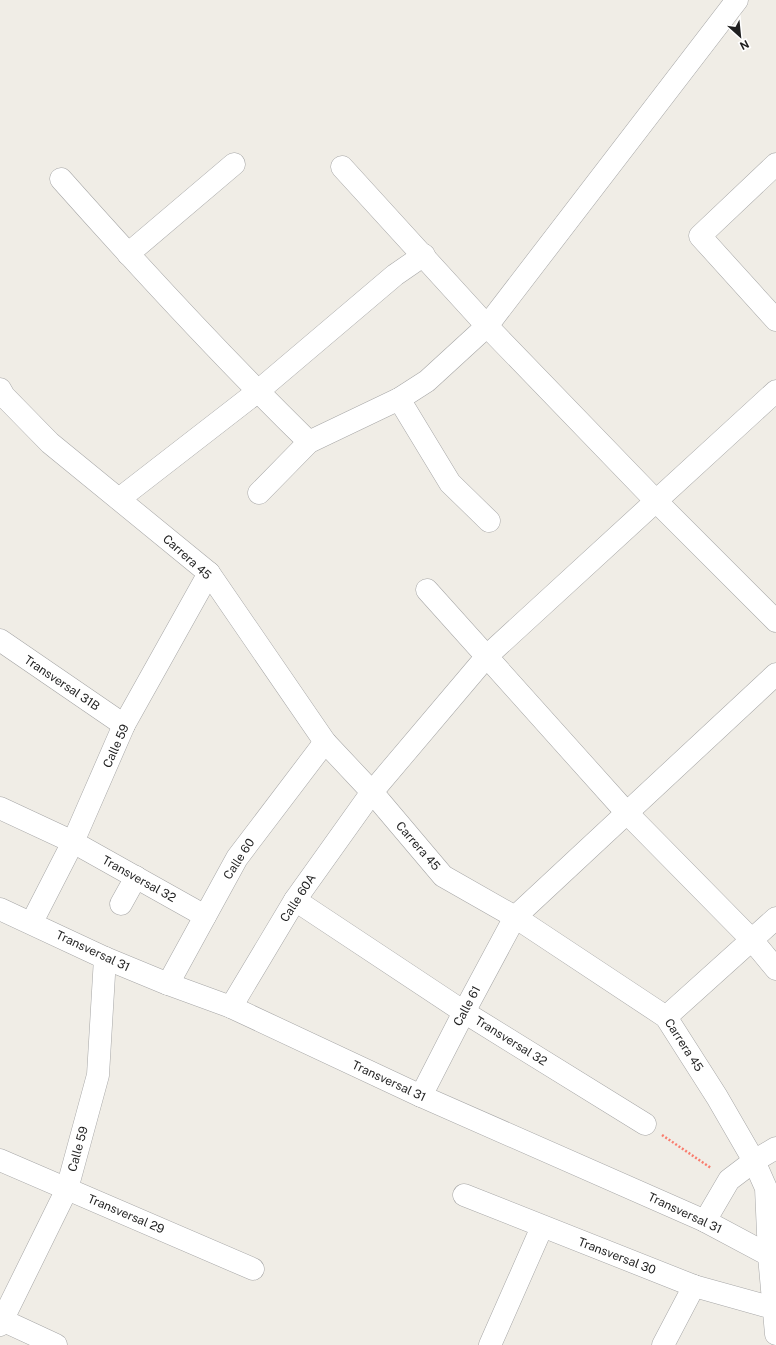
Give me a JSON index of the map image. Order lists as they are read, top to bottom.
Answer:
{
  "streets": {
    "street": [
      "Carrera 45",
      "Transversal 31B",
      "Calle 59",
      "Calle 60",
      "Transversal 32",
      "Calle 60A",
      "Transversal 31",
      "Calle 61",
      "Transversal 29",
      "Transversal 30"
    ]
  },
  "crossings": [
    ["Carrera 45", "Calle 59"],
    ["Carrera 45", "Calle 60"],
    ["Carrera 45", "Calle 60A"],
    ["Carrera 45", "Transversal 31"],
    ["Carrera 45", "Calle 61"],
    ["Carrera 45", "Transversal 30"],
    ["Transversal 31B", "Calle 59"],
    ["Calle 59", "Transversal 32"],
    ["Calle 59", "Transversal 31"],
    ["Calle 59", "Transversal 29"],
    ["Calle 60", "Transversal 32"],
    ["Calle 60", "Transversal 31"],
    ["Transversal 32", "Calle 60A"],
    ["Transversal 32", "Calle 61"],
    ["Calle 60A", "Transversal 31"],
    ["Transversal 31", "Calle 61"]
  ],
  "north": "bottom right"
}
